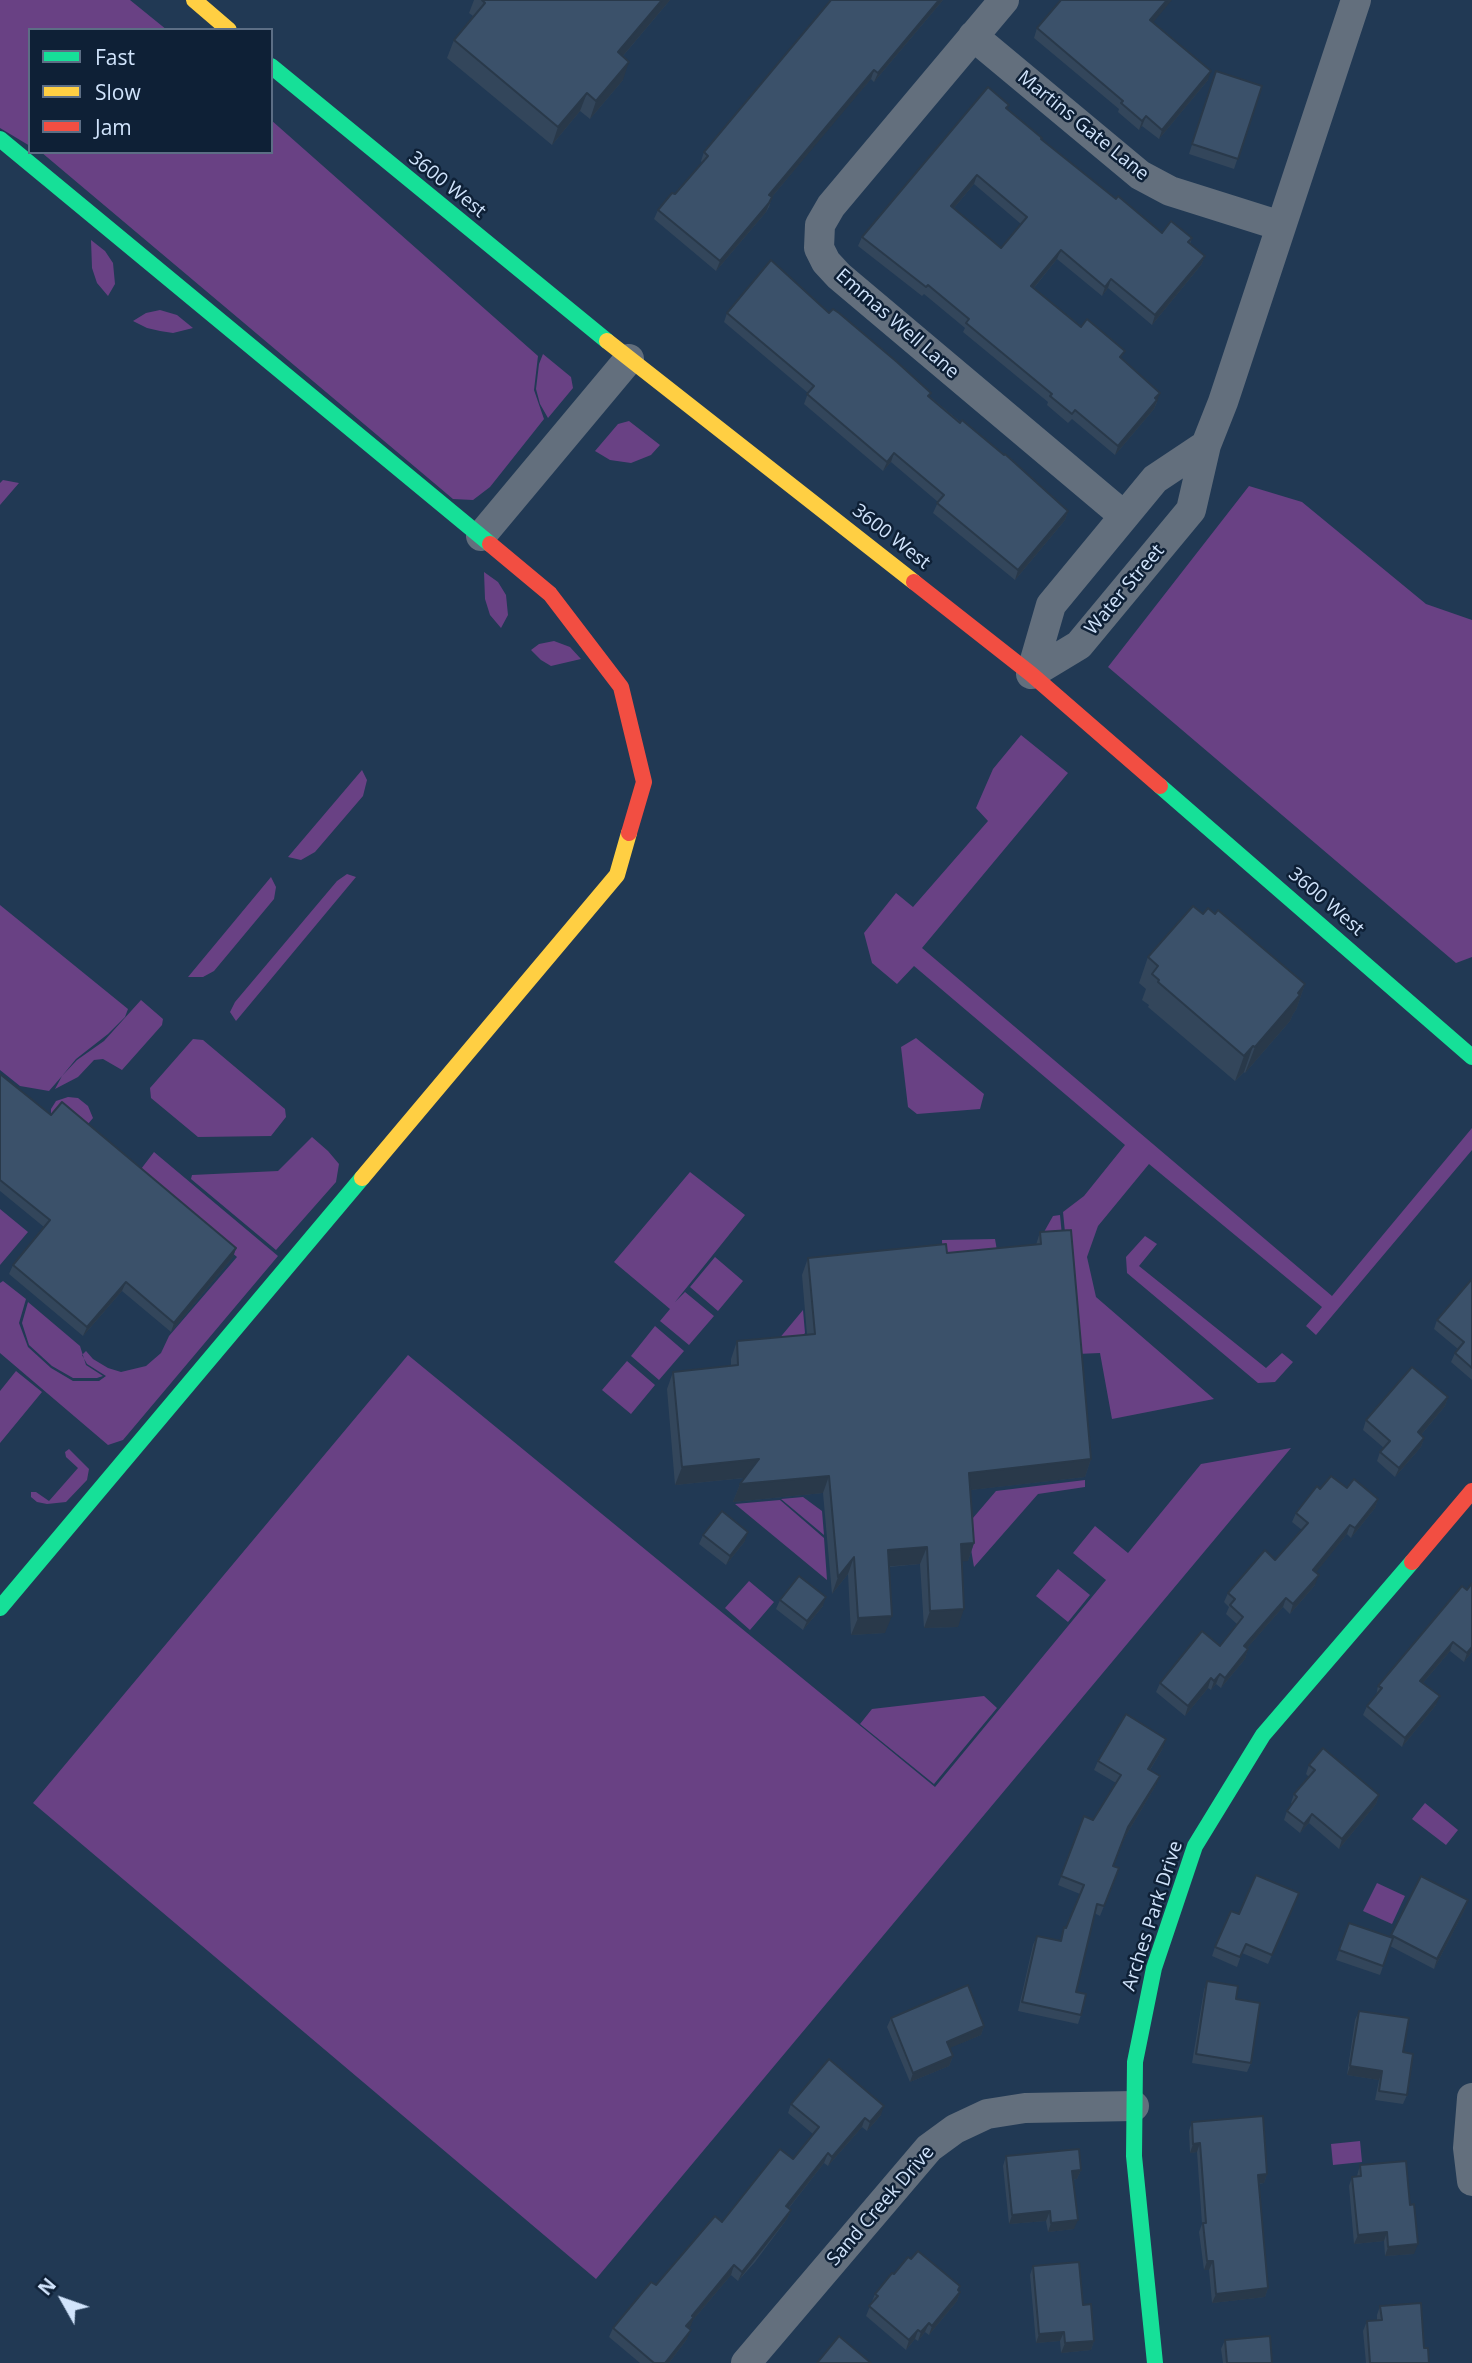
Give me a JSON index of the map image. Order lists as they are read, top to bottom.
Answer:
{
  "streets": {
    "street": [
      "Martins Gate Lane",
      "3600 West",
      "Emmas Well Lane",
      "Water Street",
      "Arches Park Drive",
      "Sand Creek Drive"
    ]
  },
  "crossings": [
    ["Martins Gate Lane", "Emmas Well Lane"],
    ["Martins Gate Lane", "Water Street"],
    ["3600 West", "Water Street"],
    ["Arches Park Drive", "Sand Creek Drive"]
  ],
  "legend": ["Fast", "Slow", "Jam"],
  "north": "top left"
}
